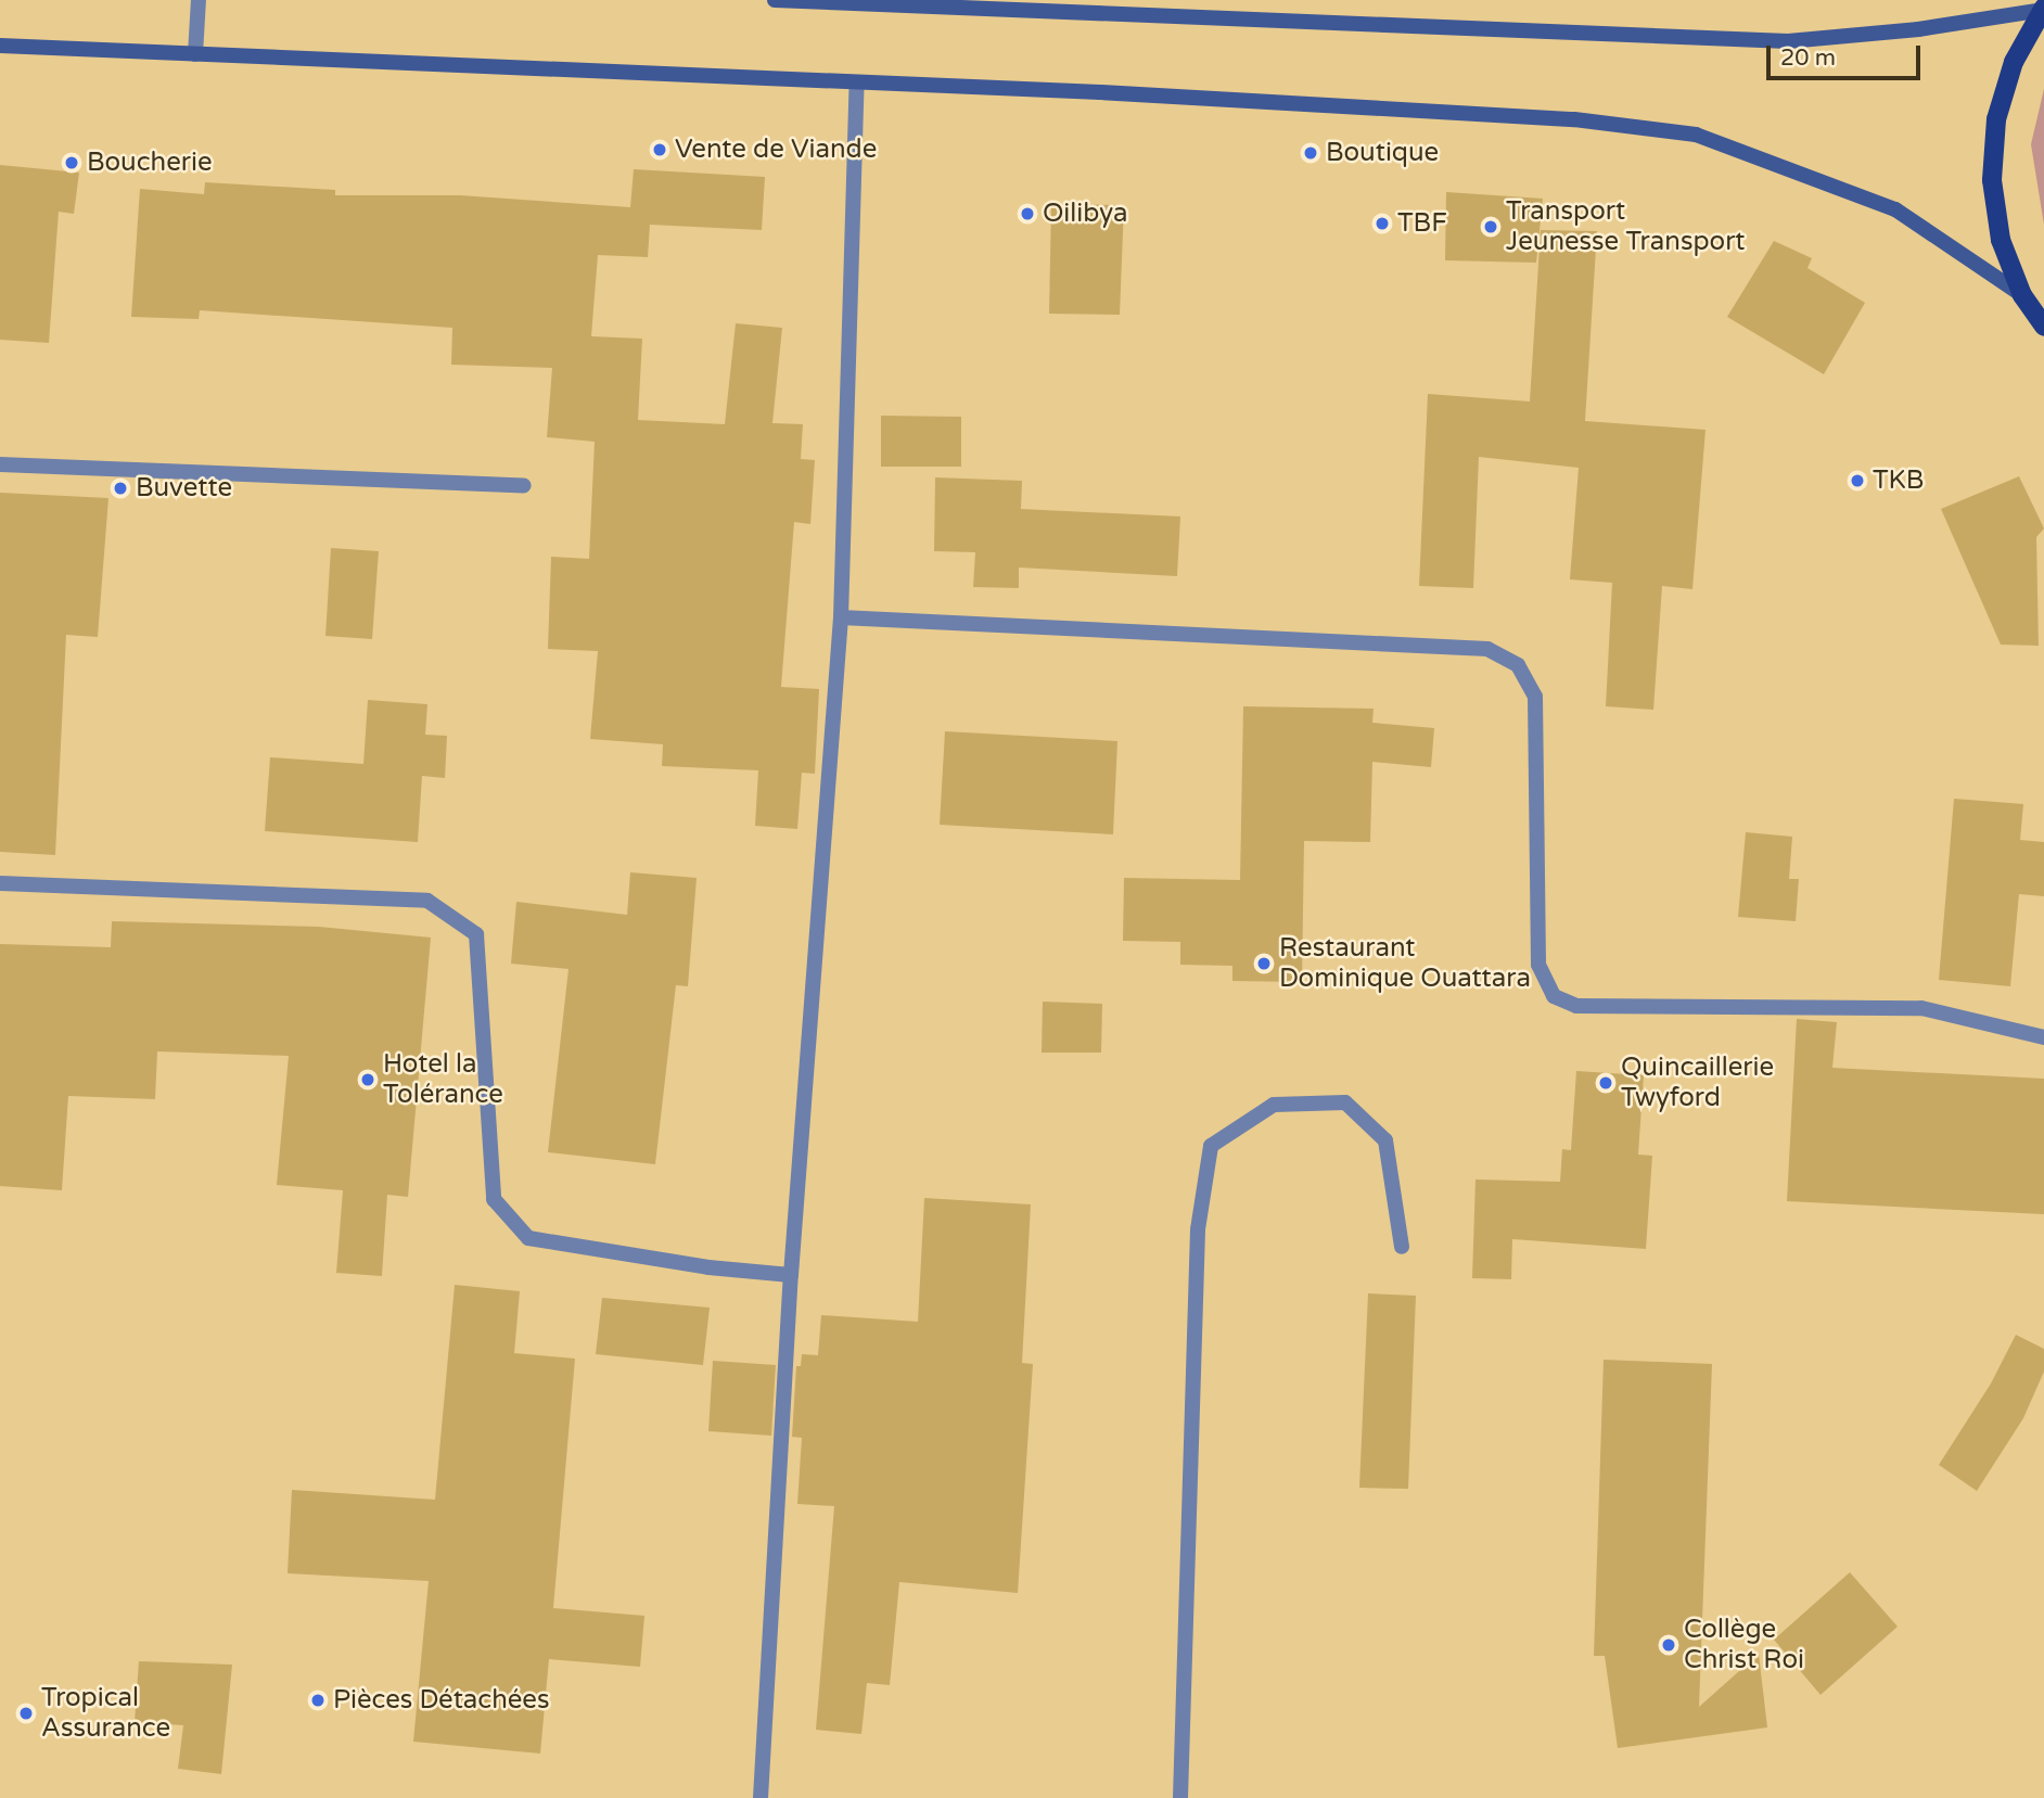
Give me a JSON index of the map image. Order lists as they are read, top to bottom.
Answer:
{
  "places": [
    "Vente de Viande",
    "Boutique",
    "Boucherie",
    "Oilibya",
    "TBF",
    "Transport Jeunesse Transport",
    "TKB",
    "Buvette",
    "Restaurant Dominique Ouattara",
    "Hotel la Tolérance",
    "Quincaillerie Twyford",
    "Collège Christ Roi",
    "Pièces Détachées",
    "Tropical Assurance"
  ],
  "scale_bar": "20 m"
}
